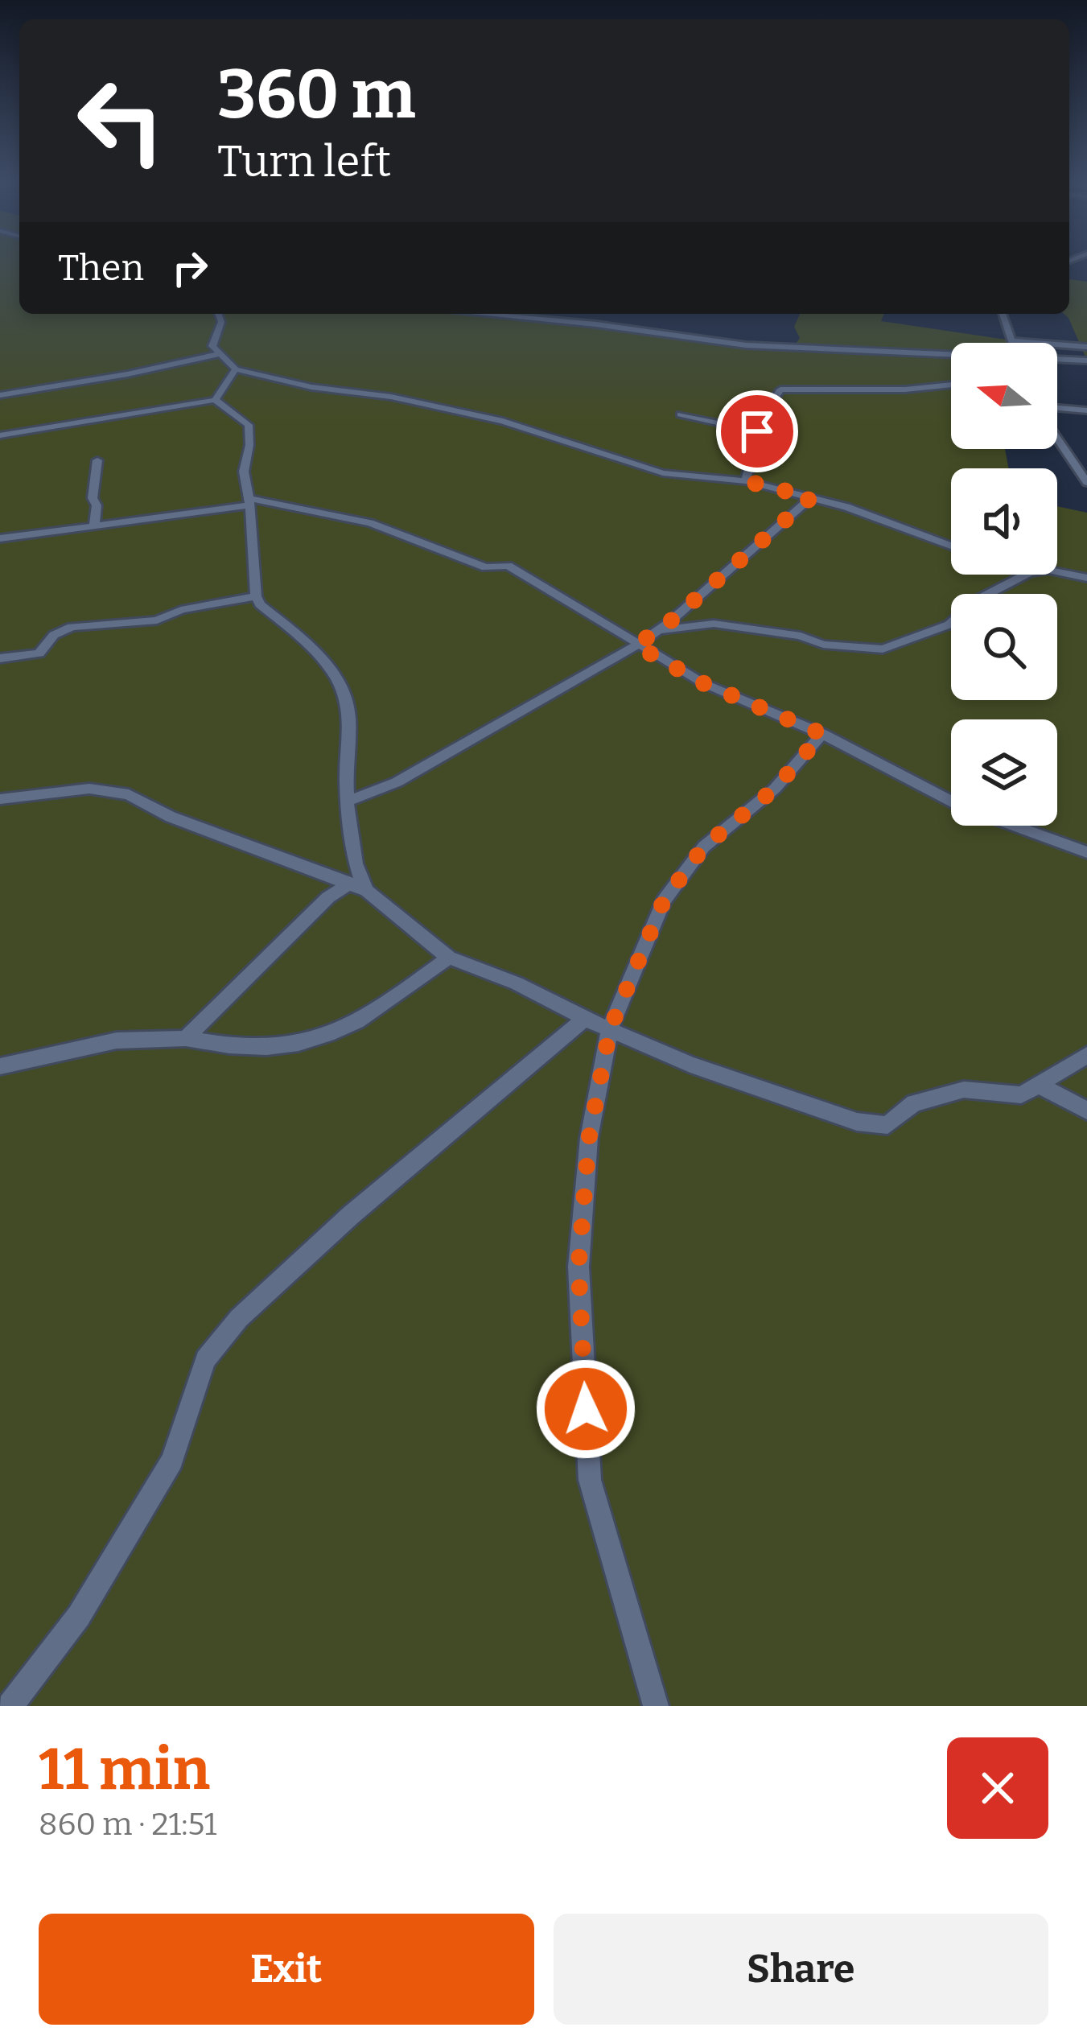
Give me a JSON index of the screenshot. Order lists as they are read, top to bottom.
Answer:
{
  "north": "left",
  "page": {
    "turn": ["360 m", "Turn left"],
    "then": "Then",
    "heading": ["11 min", "860 m · 21:51"],
    "buttons": ["Exit", "Share"]
  }
}
